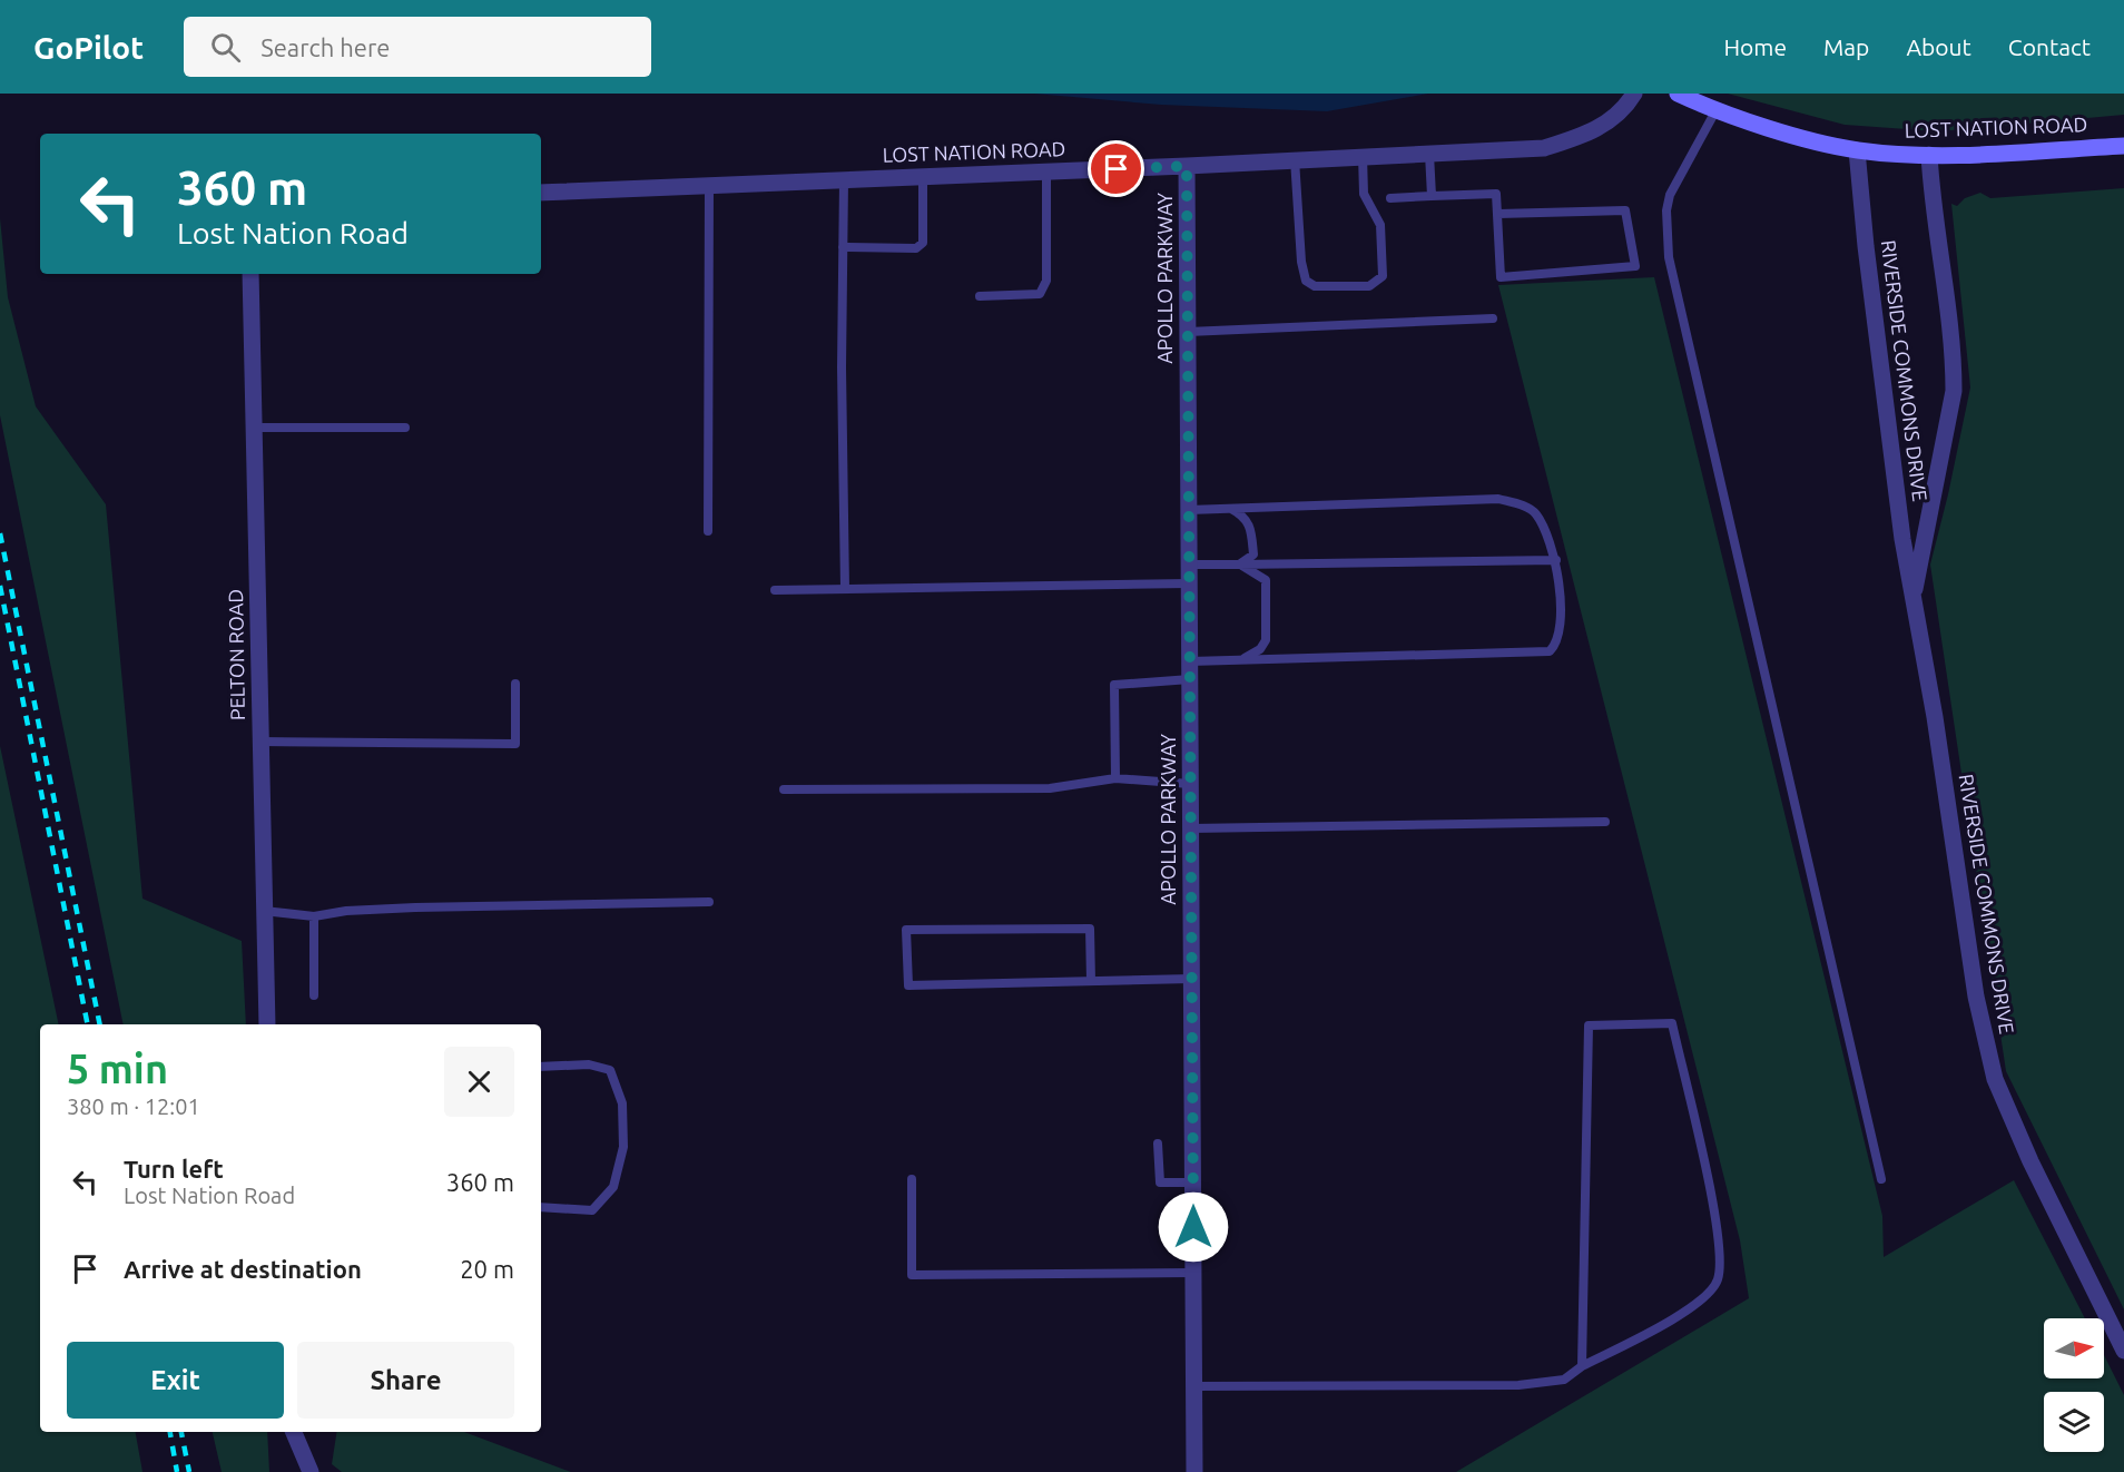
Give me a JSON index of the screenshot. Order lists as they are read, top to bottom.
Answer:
{
  "streets": {
    "street": [
      "LOST NATION ROAD",
      "APOLLO PARKWAY",
      "RIVERSIDE COMMONS DRIVE",
      "PELTON ROAD"
    ]
  },
  "crossings": [
    ["LOST NATION ROAD", "APOLLO PARKWAY"],
    ["LOST NATION ROAD", "RIVERSIDE COMMONS DRIVE"]
  ],
  "north": "right",
  "page": {
    "header": "GoPilot",
    "search": "Search here",
    "nav": [
      "Home",
      "Map",
      "About",
      "Contact"
    ],
    "turn": ["360 m", "Lost Nation Road"],
    "heading": ["5 min", "380 m · 12:01"],
    "list": [
      {
        "name": "Turn left",
        "note": "Lost Nation Road",
        "value": "360 m"
      },
      {
        "name": "Arrive at destination",
        "value": "20 m"
      }
    ],
    "buttons": ["Exit", "Share"]
  }
}
